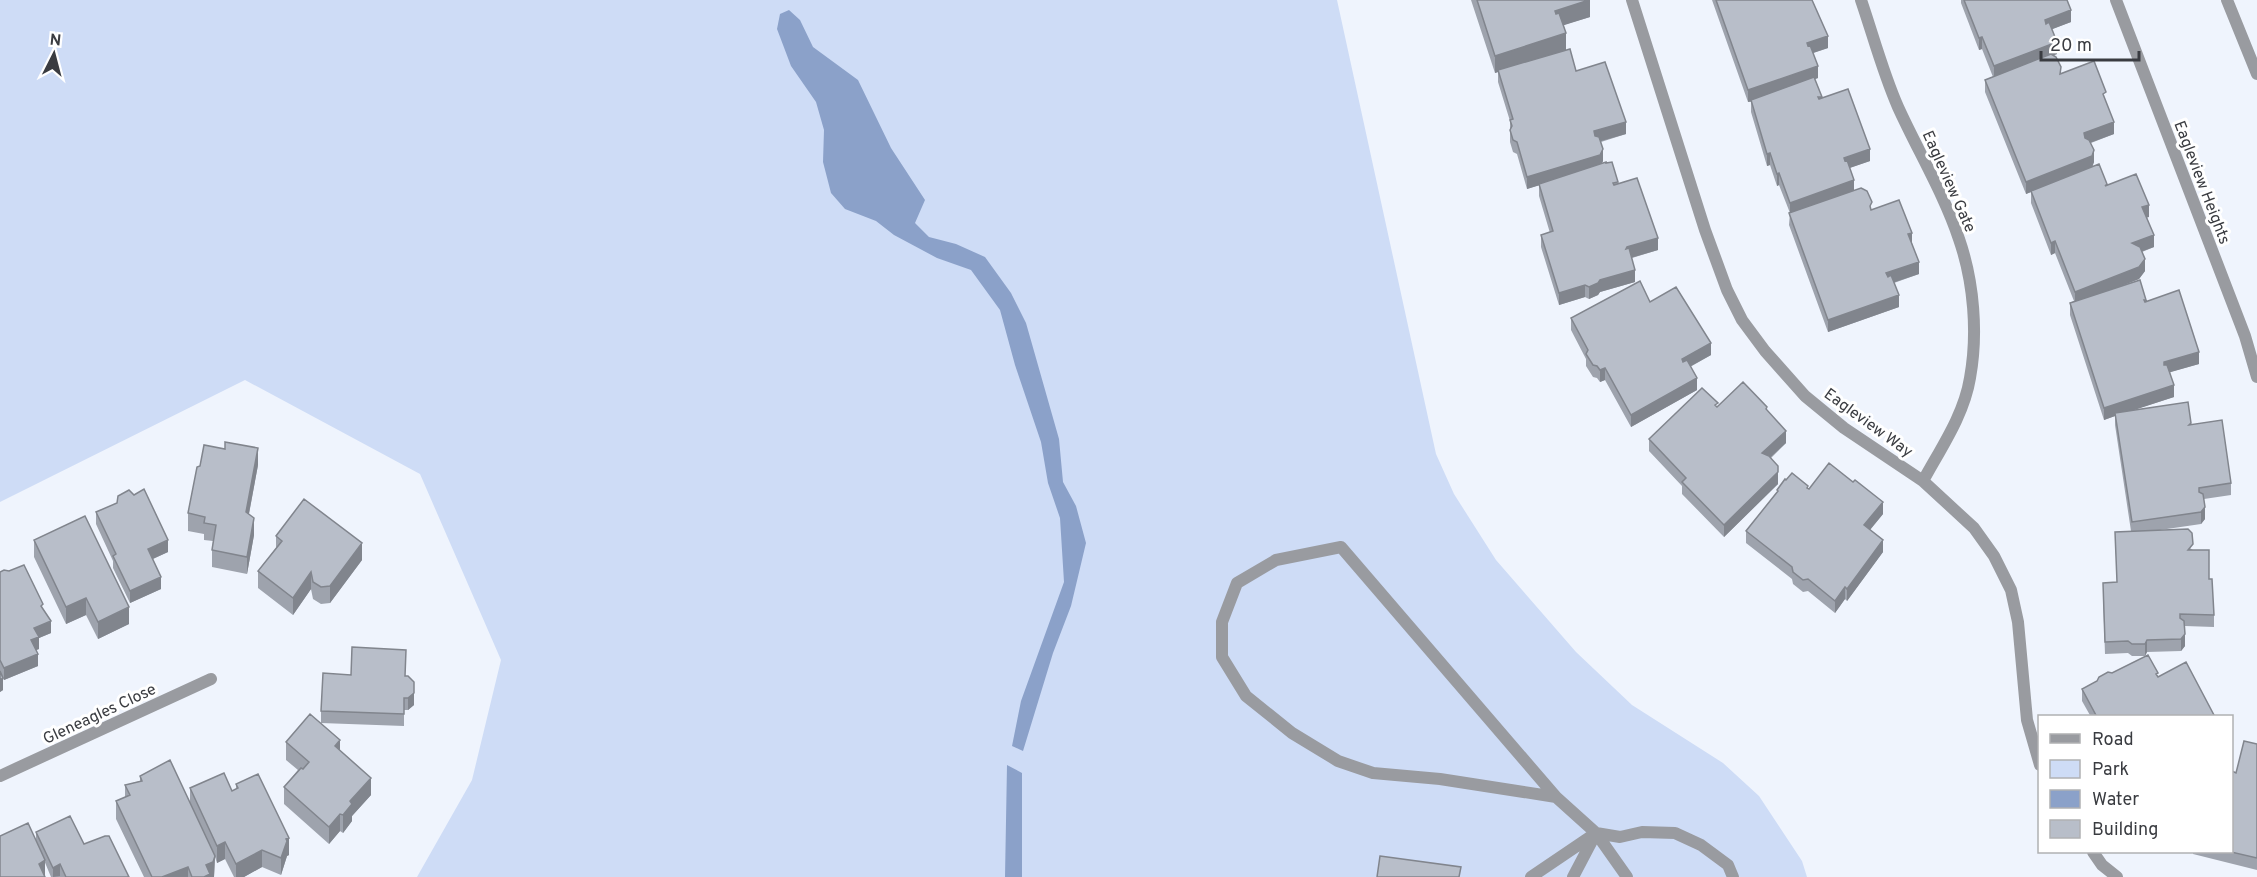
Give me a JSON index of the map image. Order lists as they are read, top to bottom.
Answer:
{
  "streets": {
    "street": [
      "Eagleview Gate",
      "Eagleview Heights",
      "Eagleview Way",
      "Gleneagles Close"
    ]
  },
  "crossings": [
    ["Eagleview Gate", "Eagleview Way"]
  ],
  "legend": [
    "Road",
    "Park",
    "Water",
    "Building"
  ],
  "scale_bar": "20 m",
  "north": "top"
}
